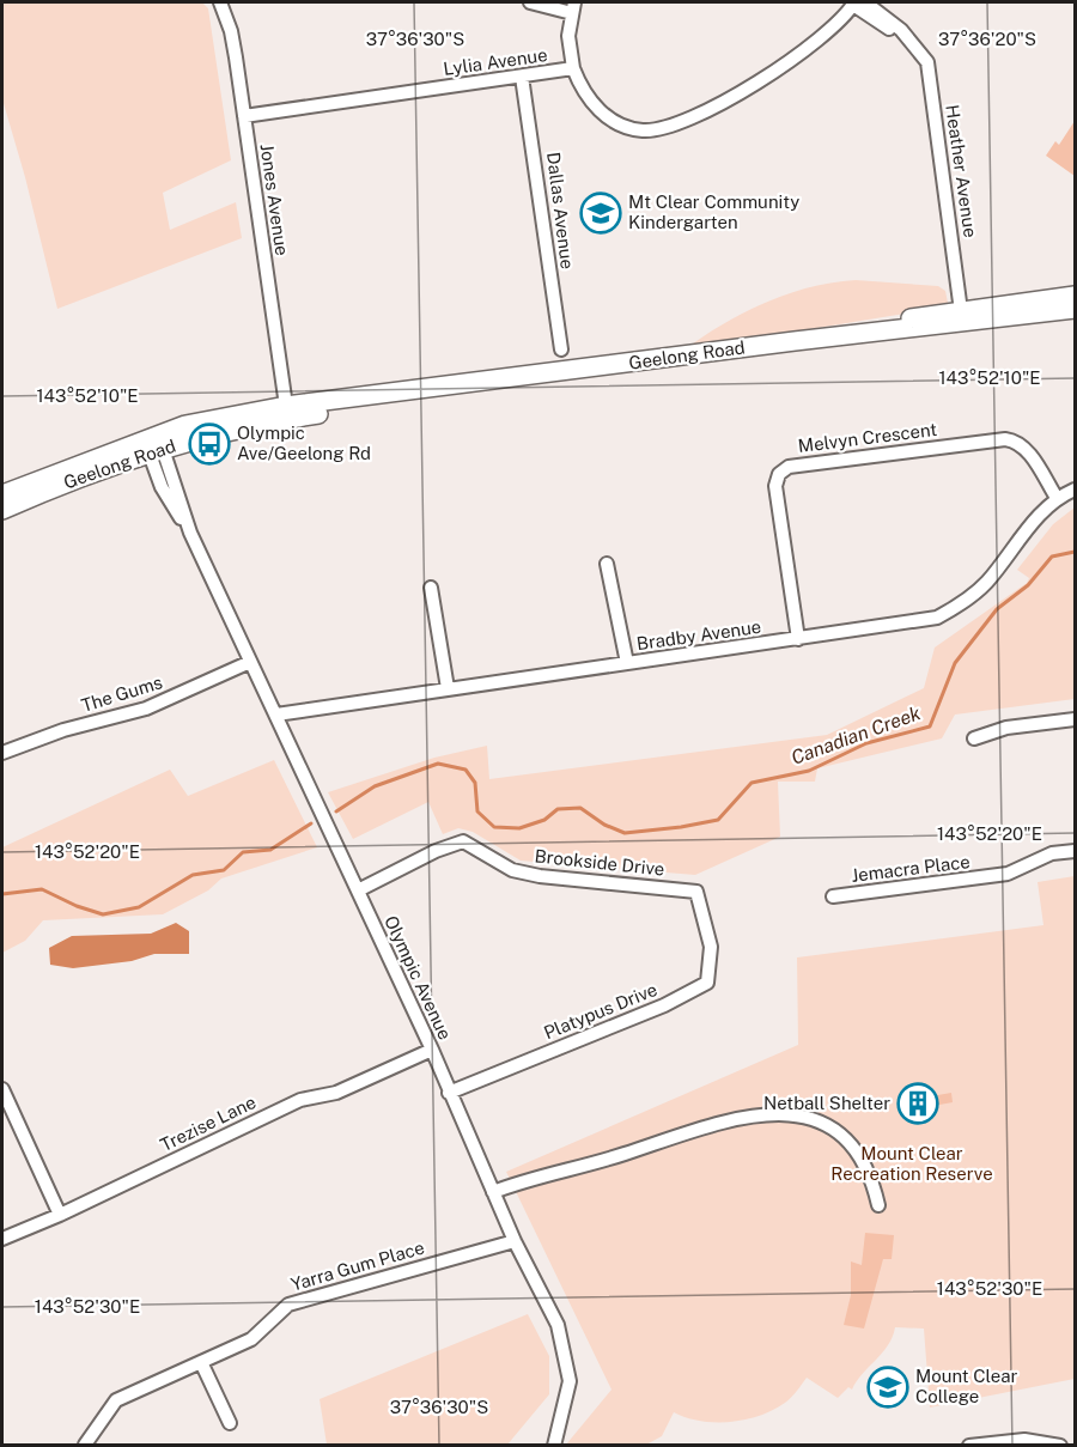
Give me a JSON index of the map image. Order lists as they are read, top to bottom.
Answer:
{
  "streets": {
    "main road": ["Geelong Road"],
    "street": [
      "Lylia Avenue",
      "Heather Avenue",
      "Jones Avenue",
      "Dallas Avenue",
      "Melvyn Crescent",
      "Bradby Avenue",
      "The Gums",
      "Brookside Drive",
      "Jemacra Place",
      "Olympic Avenue",
      "Platypus Drive",
      "Trezise Lane",
      "Yarra Gum Place"
    ]
  },
  "crossings": [
    ["Lylia Avenue", "Heather Avenue"],
    ["Lylia Avenue", "Jones Avenue"],
    ["Lylia Avenue", "Dallas Avenue"],
    ["Heather Avenue", "Geelong Road"],
    ["Jones Avenue", "Geelong Road"],
    ["Geelong Road", "Olympic Avenue"],
    ["Melvyn Crescent", "Bradby Avenue"],
    ["Bradby Avenue", "Olympic Avenue"],
    ["The Gums", "Olympic Avenue"],
    ["Brookside Drive", "Olympic Avenue"],
    ["Brookside Drive", "Platypus Drive"],
    ["Olympic Avenue", "Platypus Drive"],
    ["Olympic Avenue", "Trezise Lane"],
    ["Olympic Avenue", "Yarra Gum Place"]
  ],
  "water": ["Canadian Creek"],
  "parks": ["Mount Clear Recreation Reserve"],
  "places": {
    "school or university": ["Mt Clear Community Kindergarten", "Mount Clear College"],
    "bus stop": ["Olympic Ave/Geelong Rd"],
    "building": ["Netball Shelter"]
  },
  "coordinates": [
    "37°36'30\"S",
    "37°36'20\"S",
    "143°52'10\"E",
    "143°52'20\"E",
    "143°52'30\"E"
  ]
}
